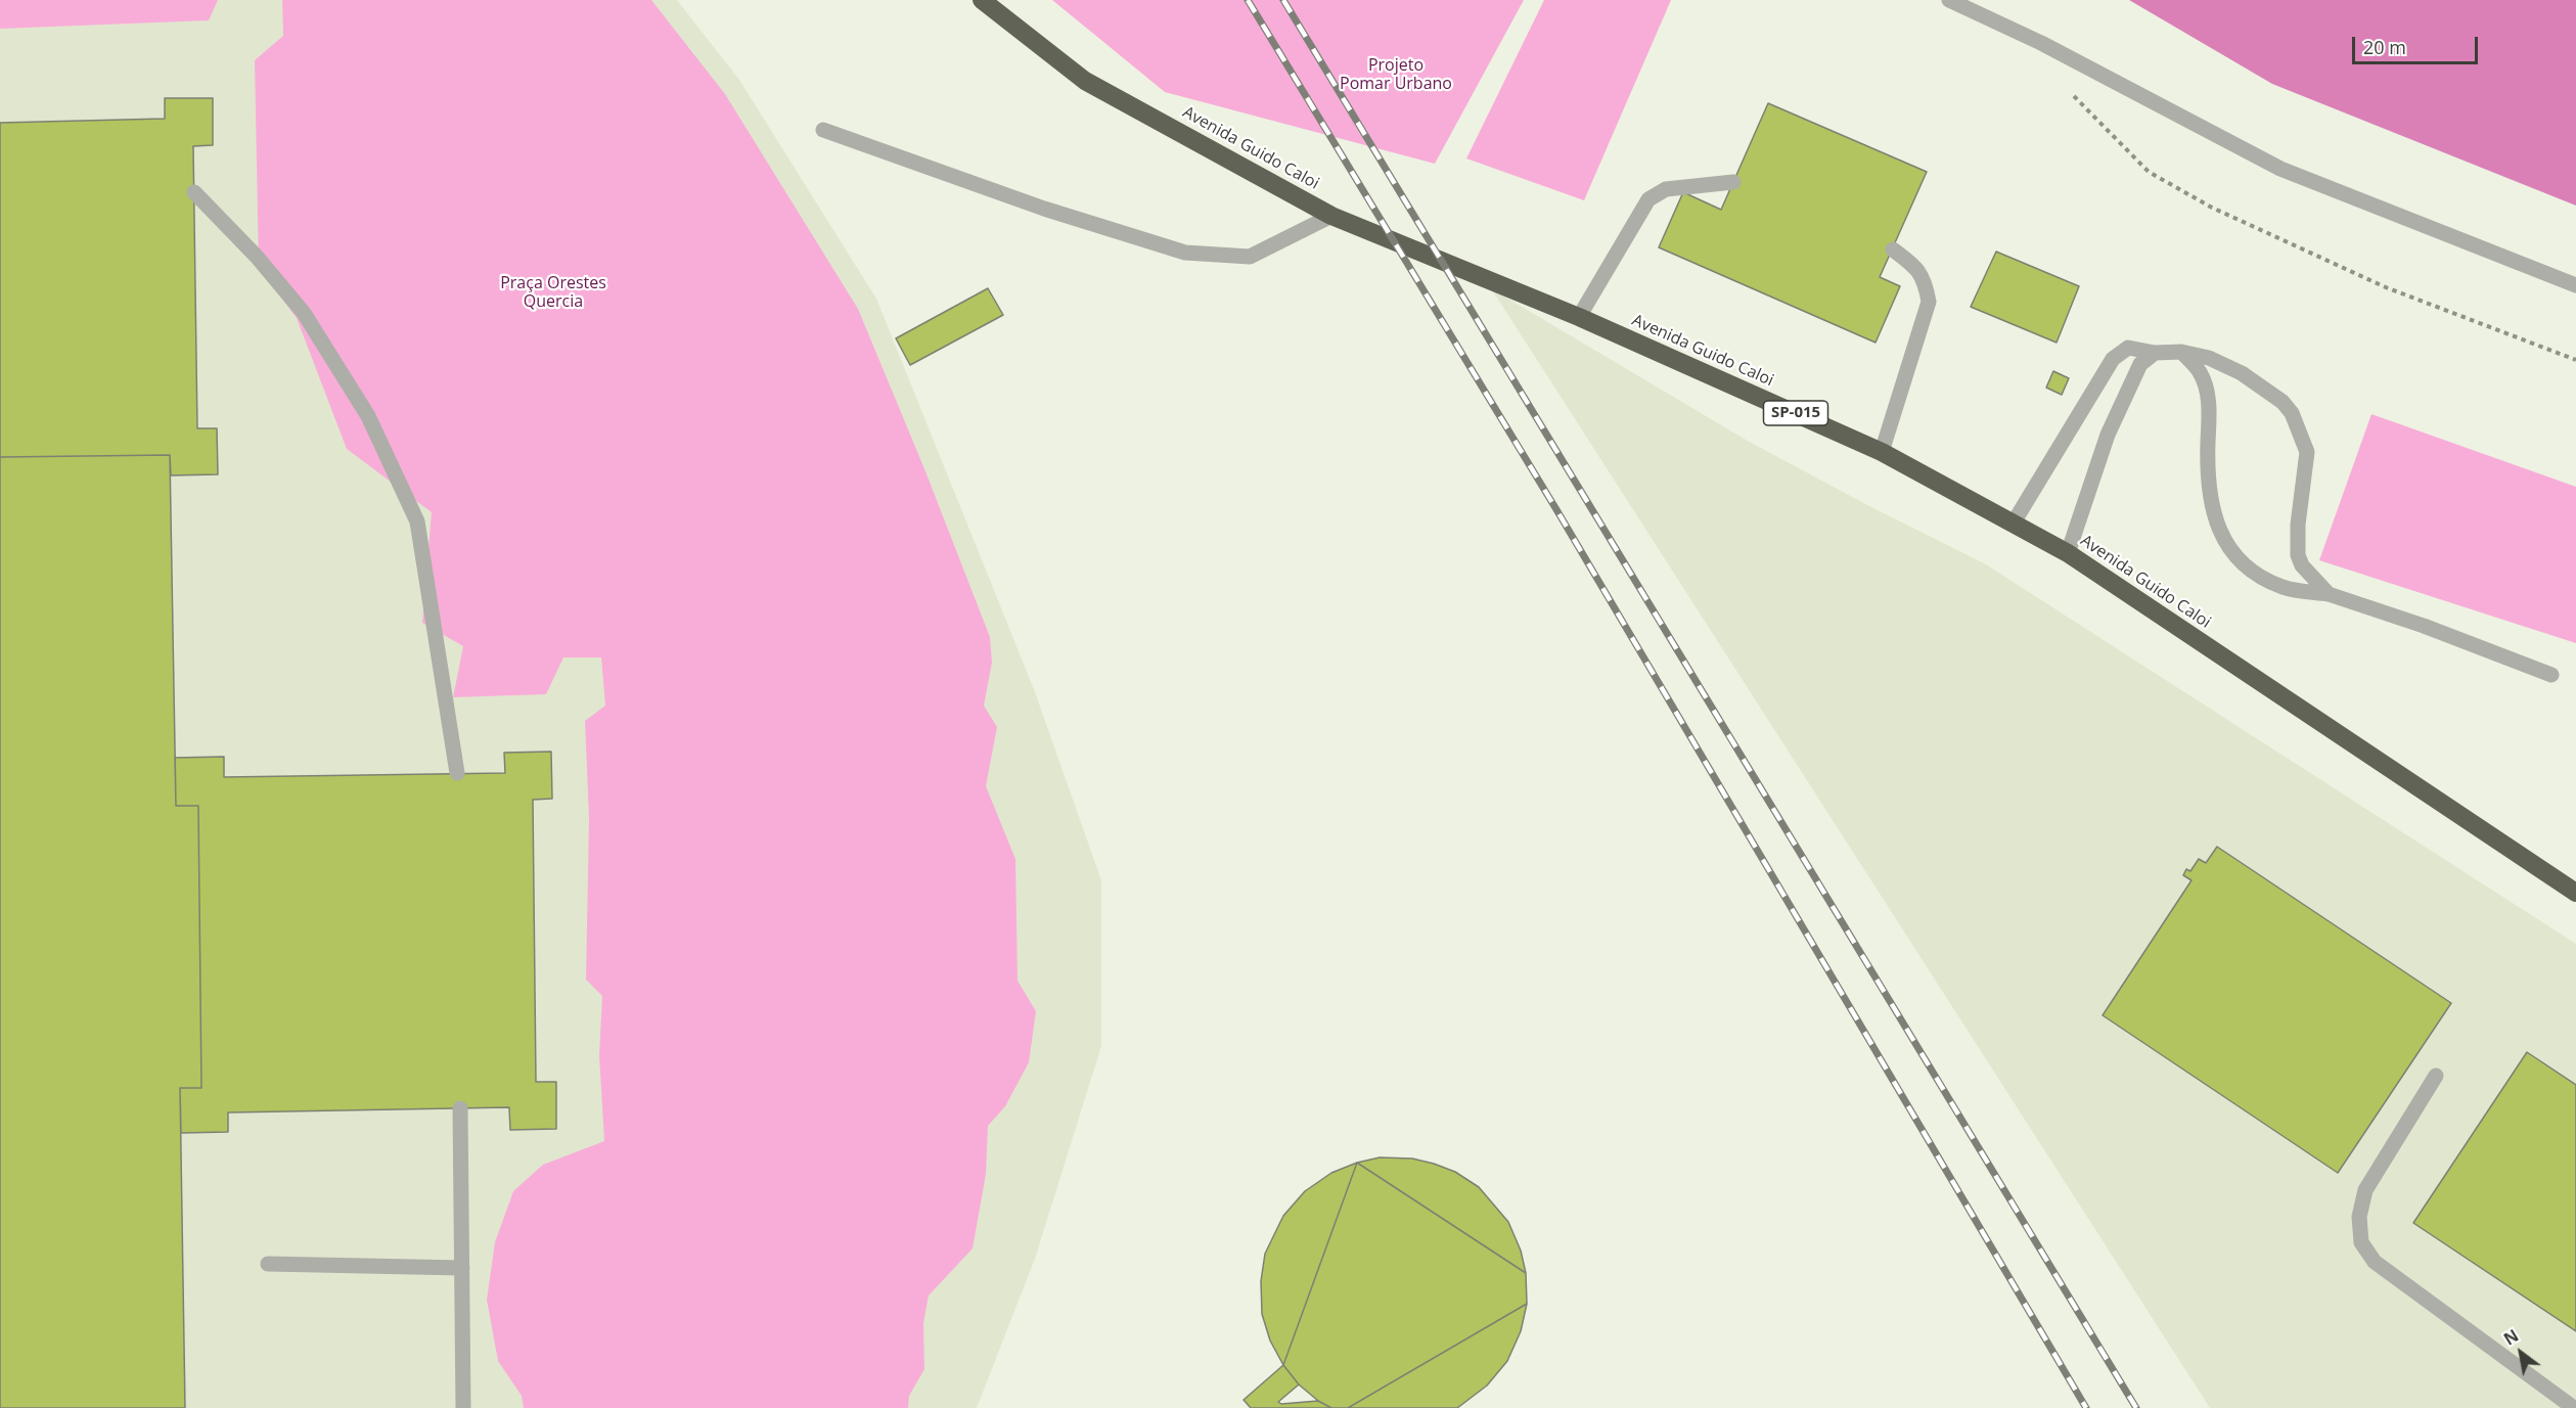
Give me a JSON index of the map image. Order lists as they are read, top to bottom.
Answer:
{
  "streets": {
    "highway": ["Avenida Guido Caloi", "SP-015"]
  },
  "parks": ["Projeto Pomar Urbano", "Praça Orestes Quercia"],
  "scale_bar": "20 m",
  "north": "top left"
}
